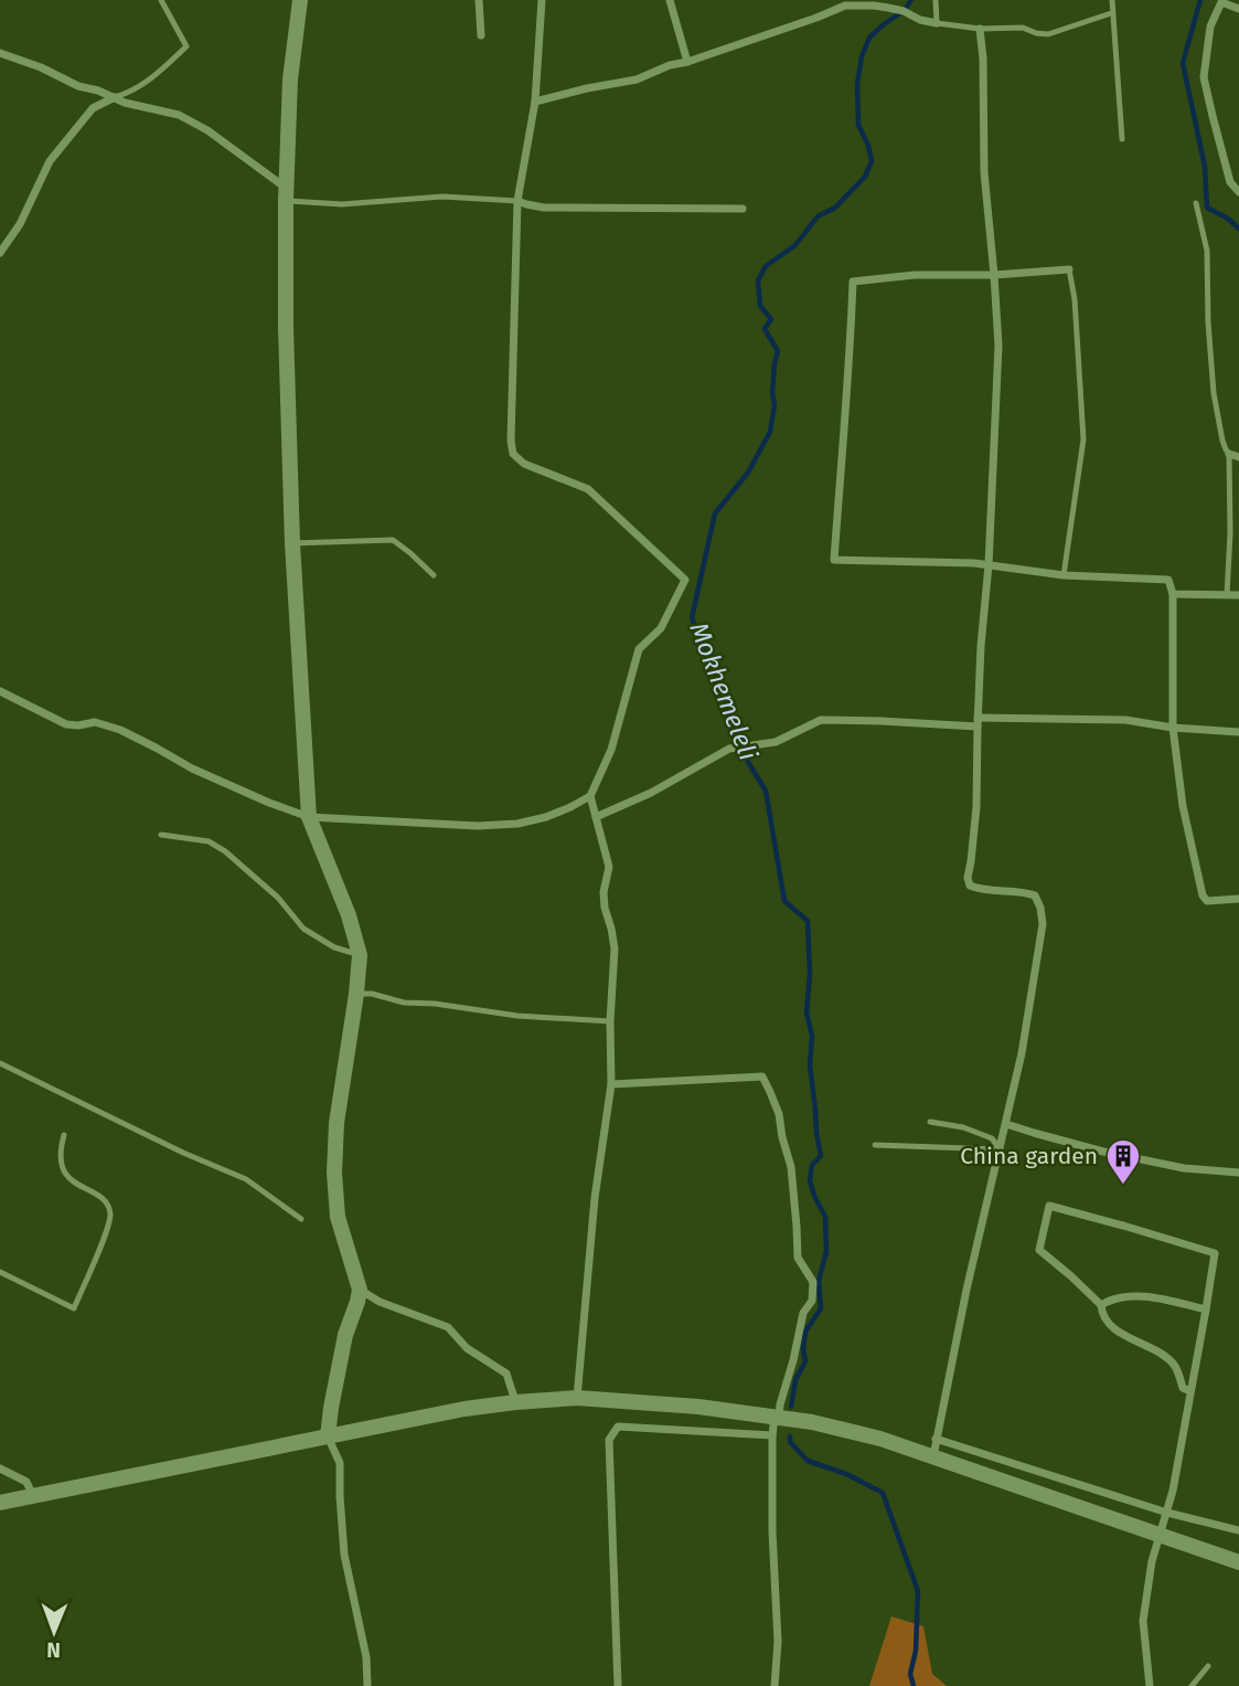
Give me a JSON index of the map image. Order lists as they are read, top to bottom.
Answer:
{
  "water": ["Mokhemeleli"],
  "places": {
    "building": ["China garden"]
  },
  "north": "bottom"
}
